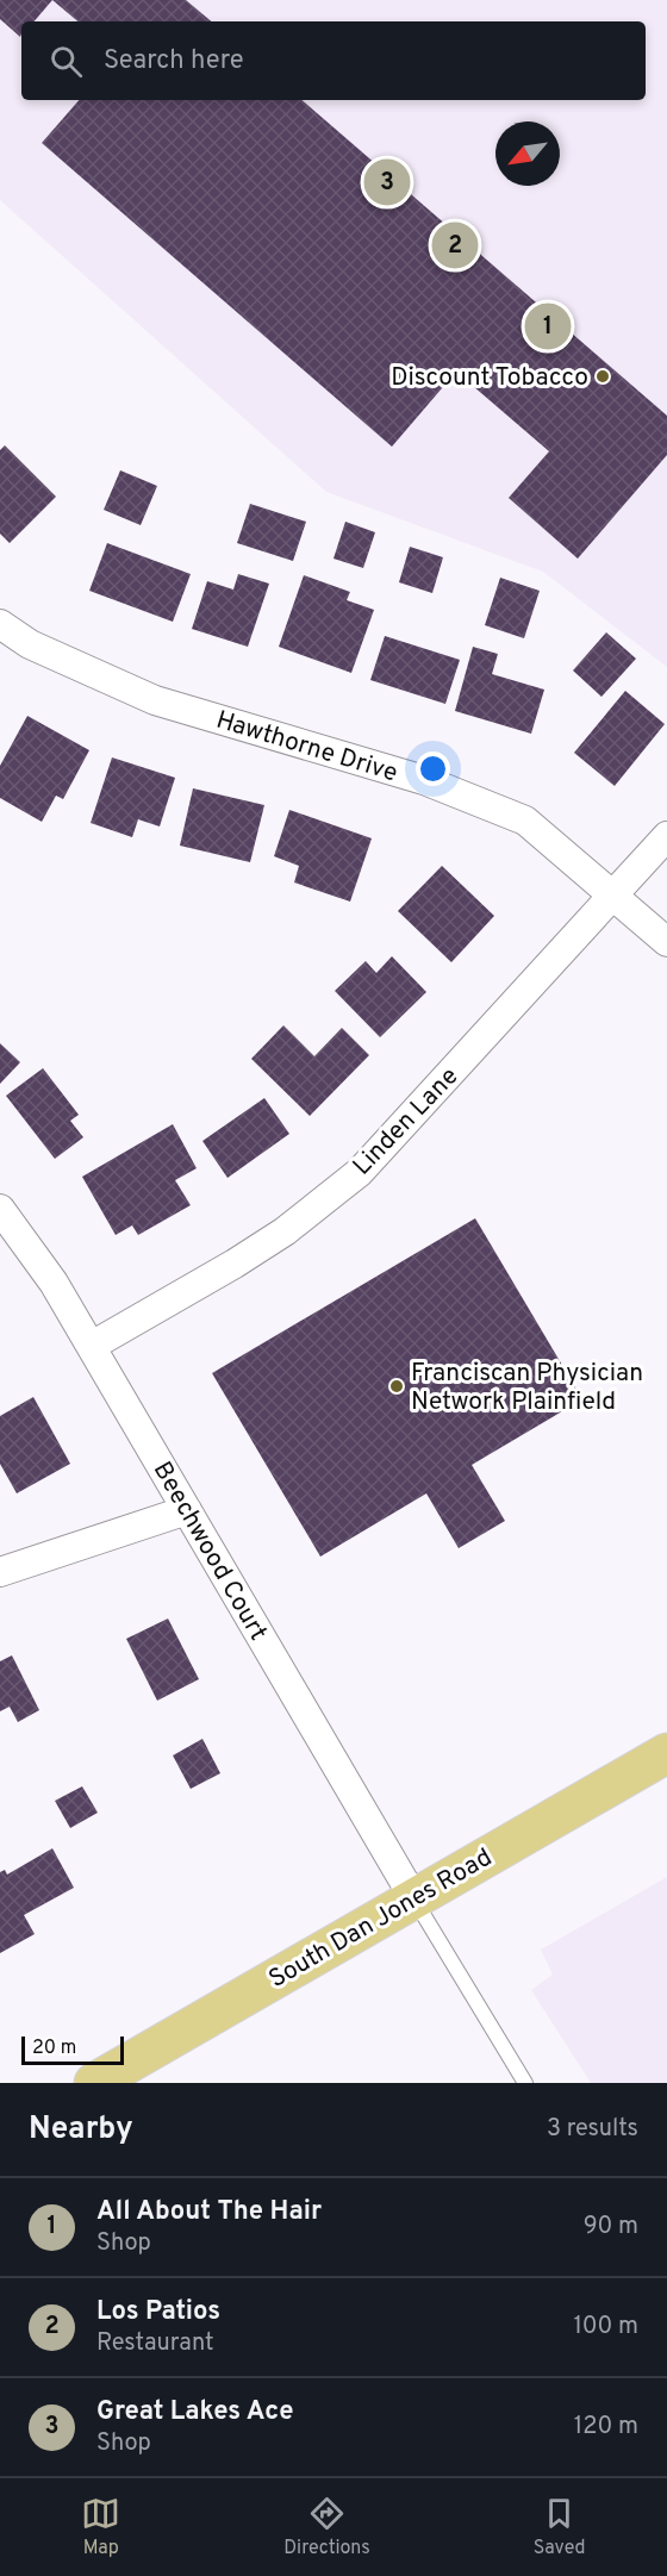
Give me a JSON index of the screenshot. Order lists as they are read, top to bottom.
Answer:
{
  "streets": {
    "main road": ["South Dan Jones Road"],
    "street": ["Hawthorne Drive", "Linden Lane", "Beechwood Court"]
  },
  "crossings": [
    ["Hawthorne Drive", "Linden Lane"],
    ["Linden Lane", "Beechwood Court"],
    ["Beechwood Court", "South Dan Jones Road"]
  ],
  "places": ["Discount Tobacco", "Franciscan Physician Network Plainfield"],
  "scale_bar": "20 m",
  "north": "bottom left",
  "page": {
    "search": "Search here",
    "pins": ["3", "2", "1"],
    "scale": "20 m",
    "heading": ["Nearby", "3 results"],
    "list": [
      {
        "mark": "1",
        "name": "All About The Hair",
        "note": "Shop",
        "value": "90 m"
      },
      {
        "mark": "2",
        "name": "Los Patios",
        "note": "Restaurant",
        "value": "100 m"
      },
      {
        "mark": "3",
        "name": "Great Lakes Ace",
        "note": "Shop",
        "value": "120 m"
      }
    ],
    "nav": ["Map", "Directions", "Saved"]
  }
}
